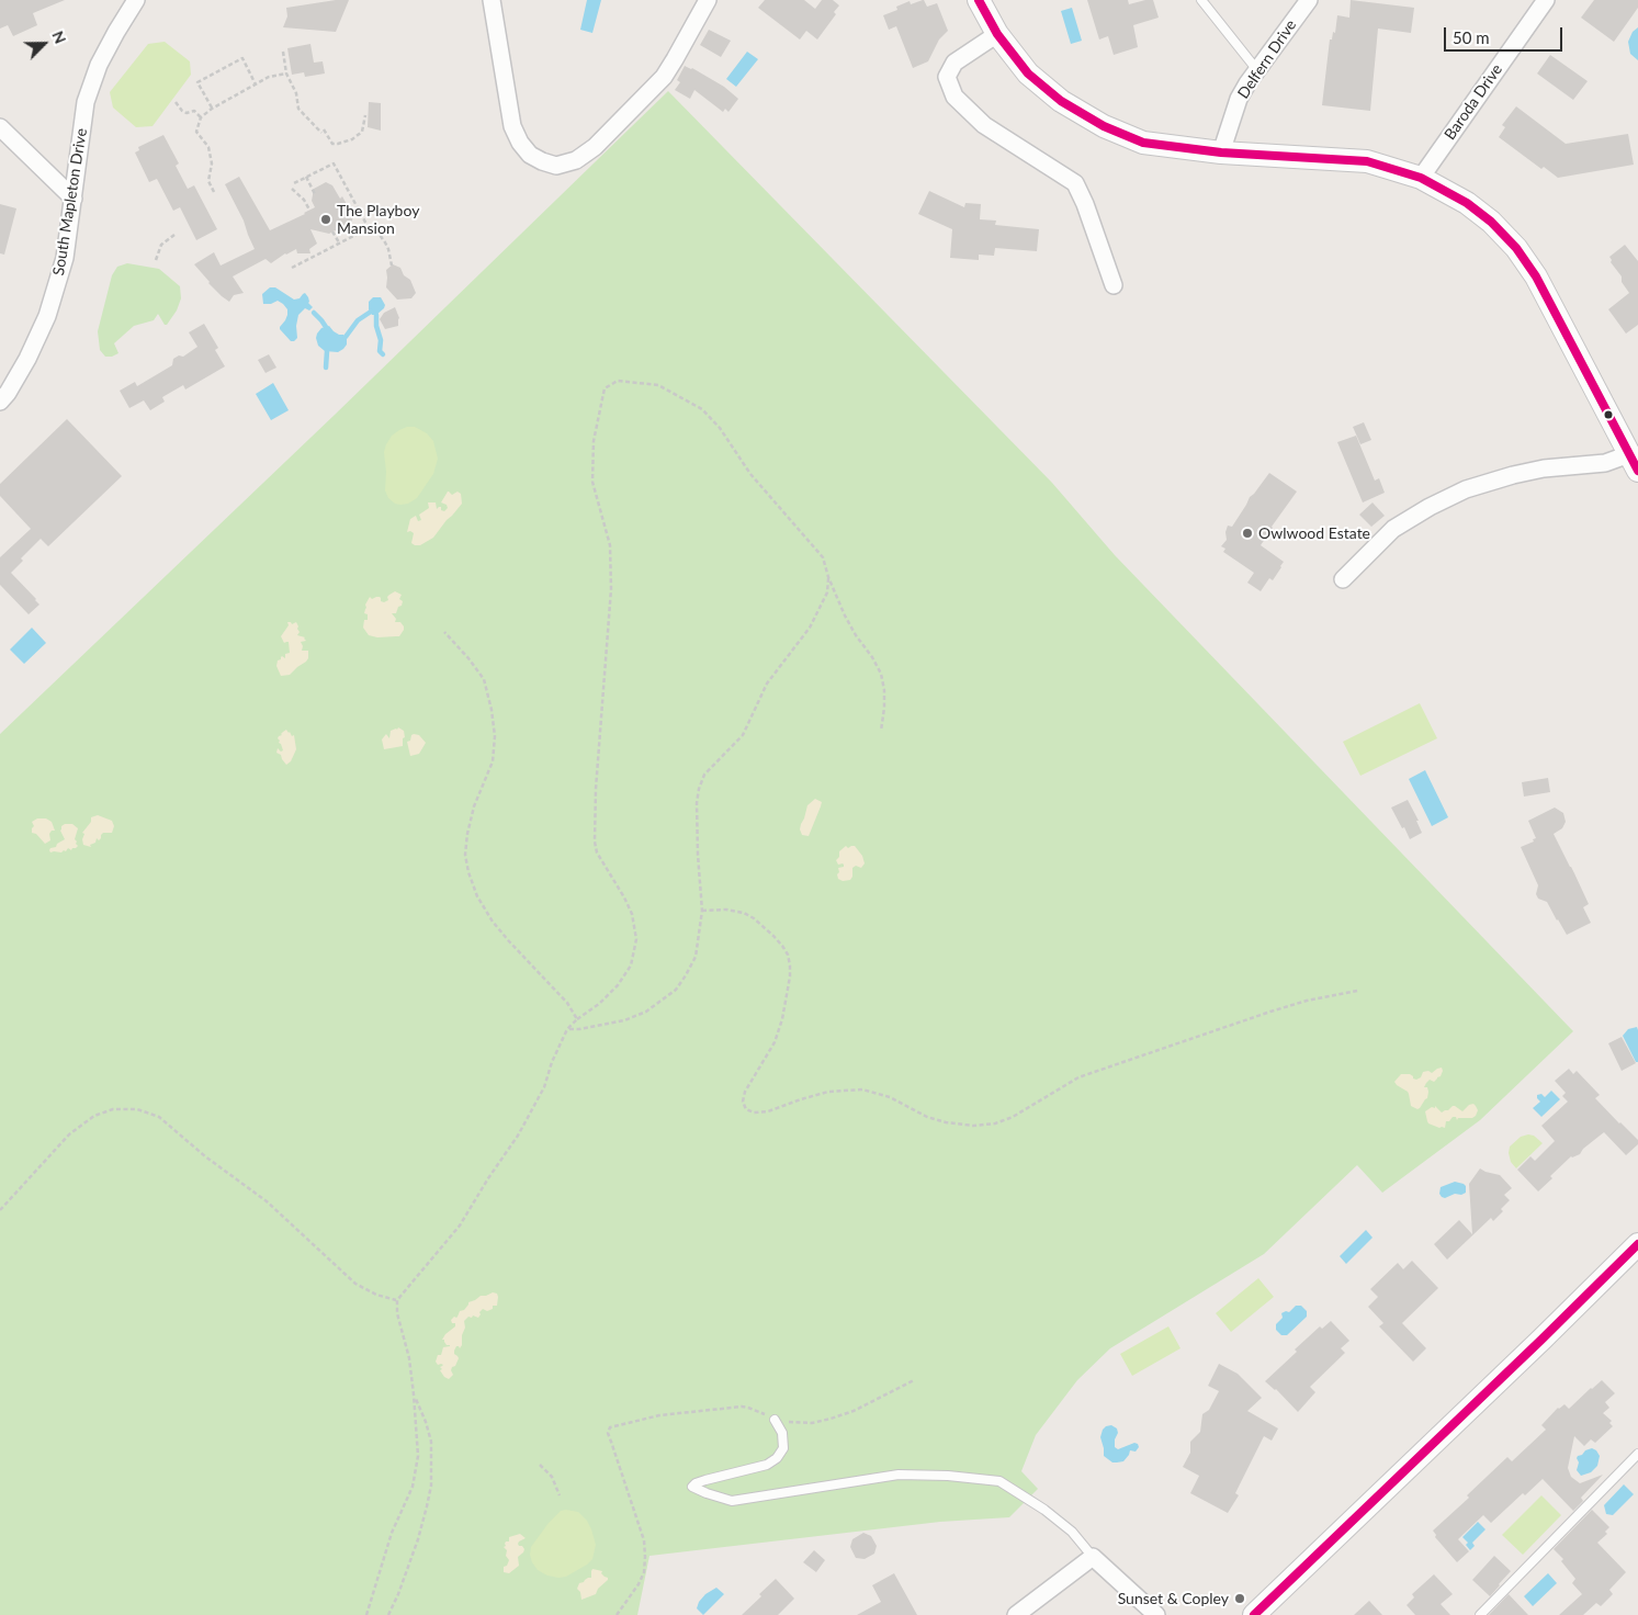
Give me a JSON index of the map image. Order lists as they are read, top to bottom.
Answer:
{
  "streets": {
    "street": ["Delfern Drive", "Baroda Drive", "South Mapleton Drive"]
  },
  "places": ["The Playboy Mansion", "Owlwood Estate", "Sunset & Copley"],
  "scale_bar": "50 m",
  "north": "top right"
}
